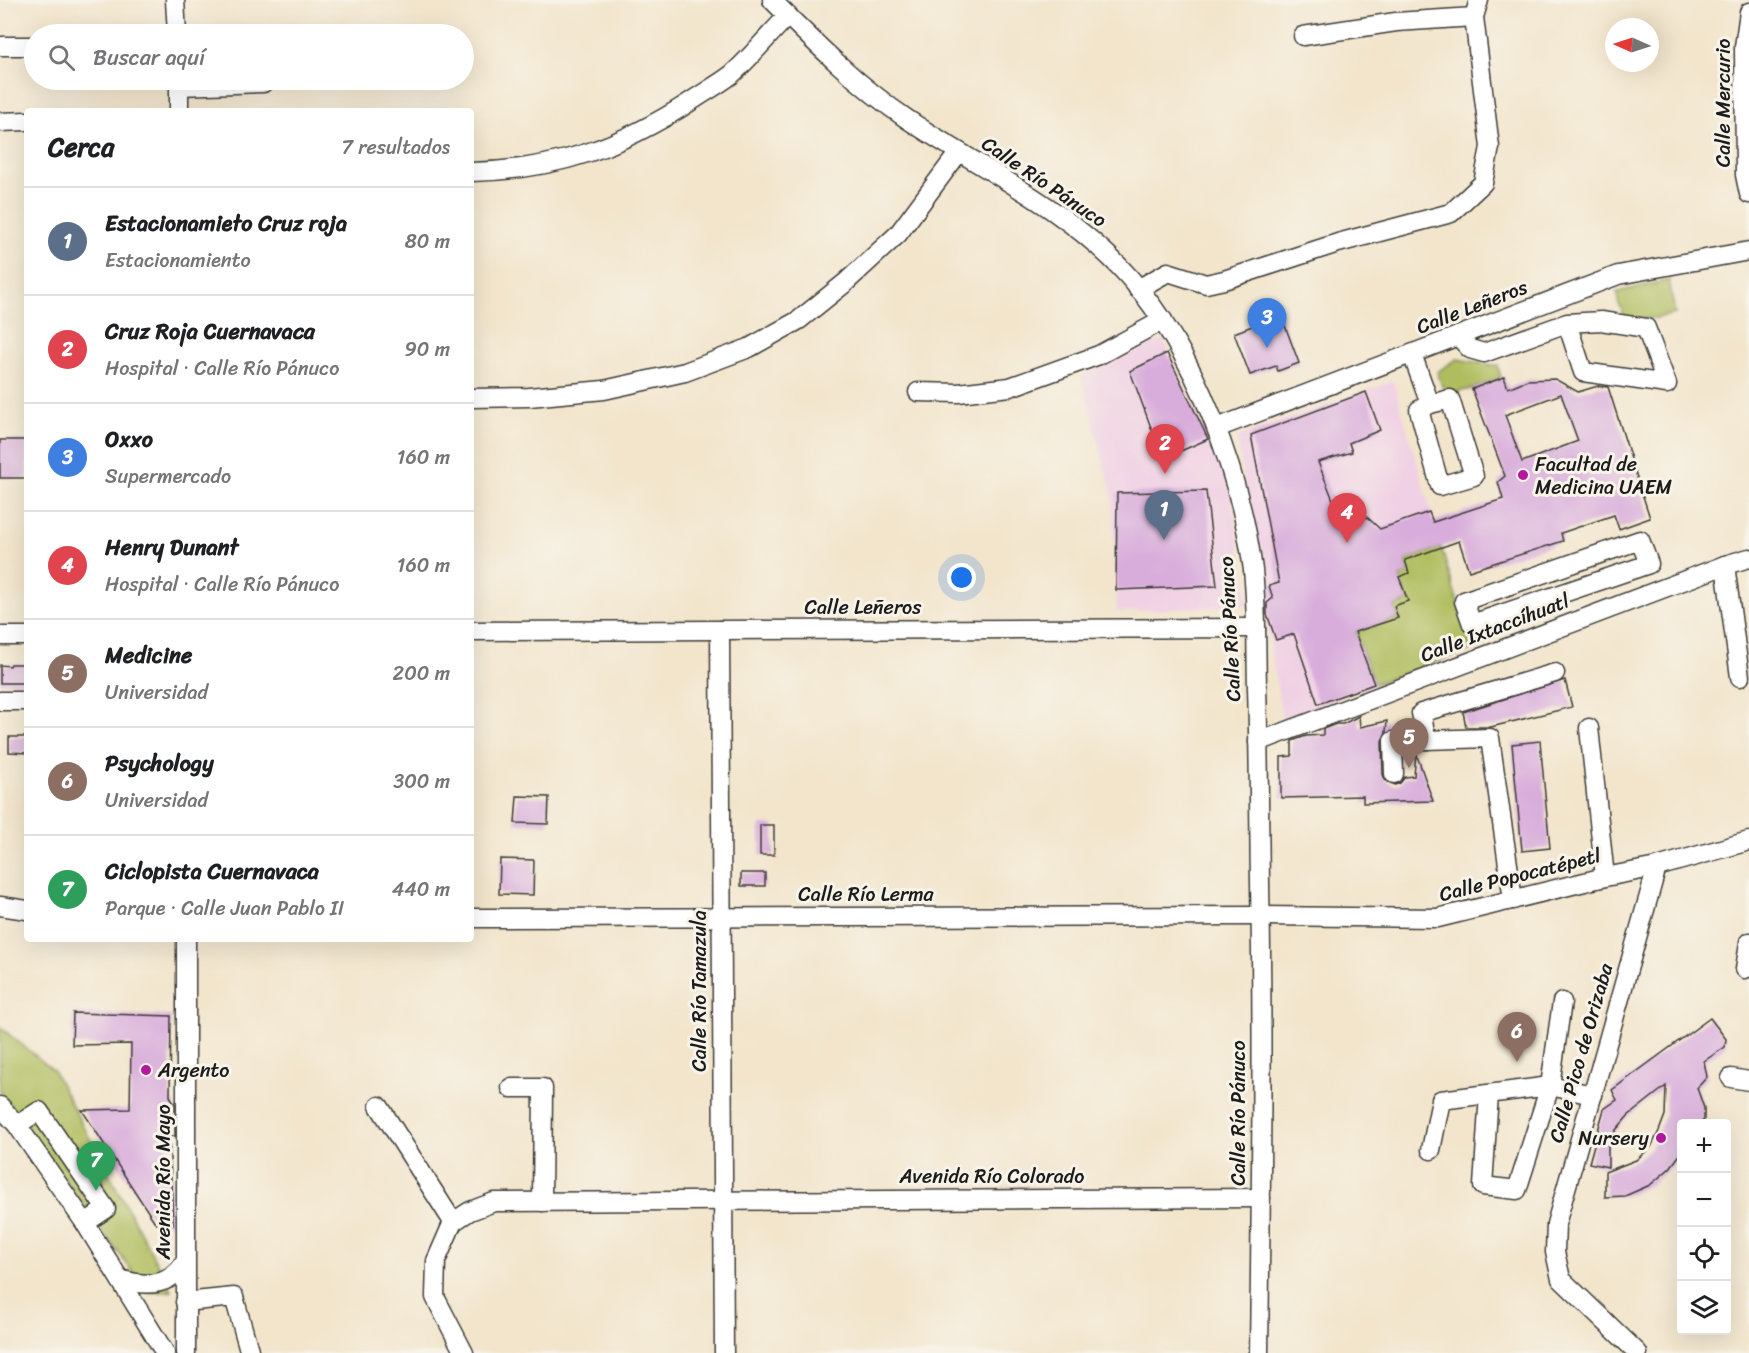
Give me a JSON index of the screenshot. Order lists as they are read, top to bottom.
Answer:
{
  "streets": {
    "street": [
      "Calle Mercurio",
      "Calle Río Pánuco",
      "Calle Leñeros",
      "Calle Ixtaccíhuatl",
      "Calle Popocatépetl",
      "Calle Río Lerma",
      "Calle Río Tamazula",
      "Calle Pico de Orizaba",
      "Avenida Río Colorado",
      "Avenida Río Mayo"
    ]
  },
  "crossings": [
    ["Calle Río Pánuco", "Calle Leñeros"],
    ["Calle Río Pánuco", "Calle Ixtaccíhuatl"],
    ["Calle Río Pánuco", "Calle Popocatépetl"],
    ["Calle Río Pánuco", "Calle Río Lerma"],
    ["Calle Río Pánuco", "Avenida Río Colorado"],
    ["Calle Leñeros", "Calle Río Tamazula"],
    ["Calle Popocatépetl", "Calle Río Lerma"],
    ["Calle Popocatépetl", "Calle Pico de Orizaba"],
    ["Calle Río Lerma", "Calle Río Tamazula"],
    ["Calle Río Tamazula", "Avenida Río Colorado"]
  ],
  "places": ["Facultad de Medicina UAEM", "Argento", "Nursery"],
  "north": "left",
  "page": {
    "search": "Buscar aquí",
    "heading": ["Cerca", "7 resultados"],
    "list": [
      {
        "mark": "1",
        "name": "Estacionamieto Cruz roja",
        "note": "Estacionamiento",
        "value": "80 m"
      },
      {
        "mark": "2",
        "name": "Cruz Roja Cuernavaca",
        "note": "Hospital · Calle Río Pánuco",
        "value": "90 m"
      },
      {
        "mark": "3",
        "name": "Oxxo",
        "note": "Supermercado",
        "value": "160 m"
      },
      {
        "mark": "4",
        "name": "Henry Dunant",
        "note": "Hospital · Calle Río Pánuco",
        "value": "160 m"
      },
      {
        "mark": "5",
        "name": "Medicine",
        "note": "Universidad",
        "value": "200 m"
      },
      {
        "mark": "6",
        "name": "Psychology",
        "note": "Universidad",
        "value": "300 m"
      },
      {
        "mark": "7",
        "name": "Ciclopista Cuernavaca",
        "note": "Parque · Calle Juan Pablo II",
        "value": "440 m"
      }
    ],
    "pins": [
      "3",
      "2",
      "1",
      "4",
      "5",
      "6",
      "7"
    ],
    "map_buttons": ["+", "−"]
  }
}
